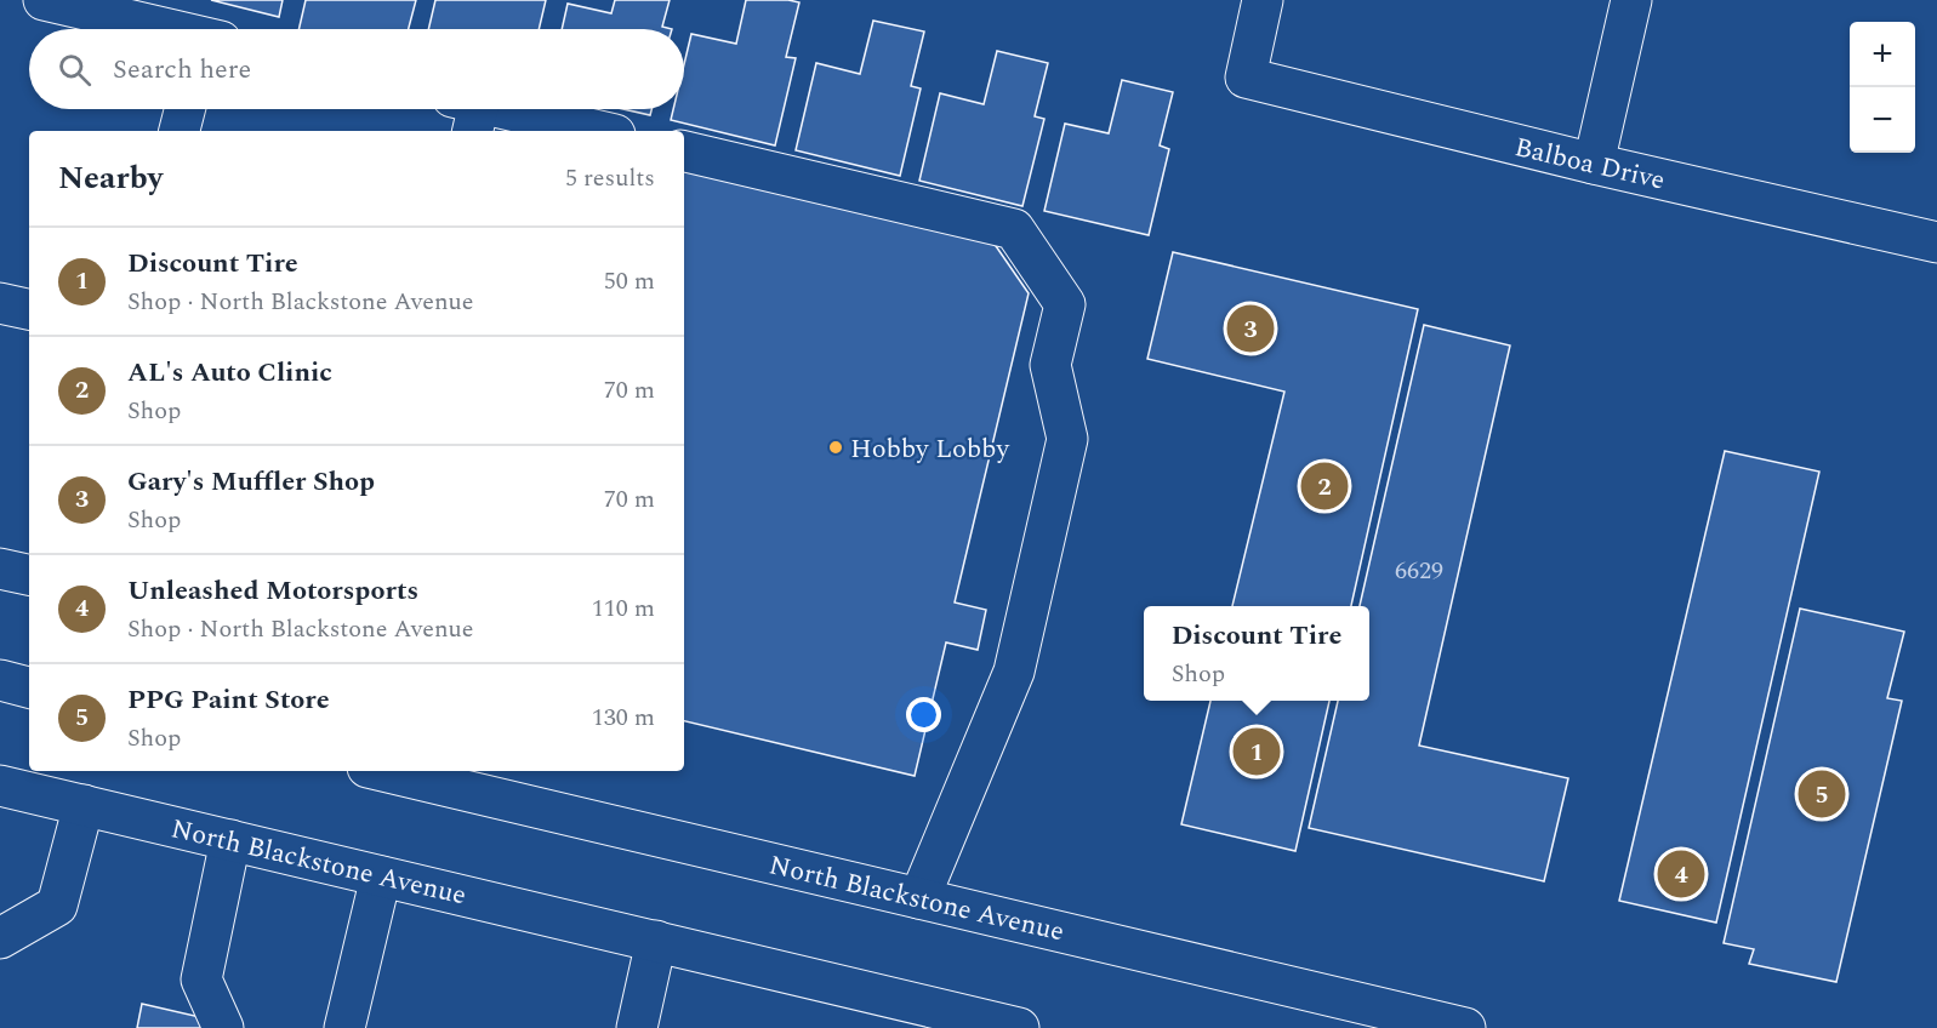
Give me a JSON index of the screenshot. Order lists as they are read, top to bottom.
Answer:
{
  "streets": {
    "main road": ["Balboa Drive", "North Blackstone Avenue"]
  },
  "places": ["Hobby Lobby"],
  "house_numbers": ["6629"],
  "page": {
    "map_buttons": ["+", "−"],
    "search": "Search here",
    "heading": ["Nearby", "5 results"],
    "list": [
      {
        "mark": "1",
        "name": "Discount Tire",
        "note": "Shop · North Blackstone Avenue",
        "value": "50 m"
      },
      {
        "mark": "2",
        "name": "AL's Auto Clinic",
        "note": "Shop",
        "value": "70 m"
      },
      {
        "mark": "3",
        "name": "Gary's Muffler Shop",
        "note": "Shop",
        "value": "70 m"
      },
      {
        "mark": "4",
        "name": "Unleashed Motorsports",
        "note": "Shop · North Blackstone Avenue",
        "value": "110 m"
      },
      {
        "mark": "5",
        "name": "PPG Paint Store",
        "note": "Shop",
        "value": "130 m"
      }
    ],
    "pins": [
      "3",
      "2",
      "1",
      "5",
      "4"
    ],
    "popup": ["Discount Tire", "Shop"]
  }
}
